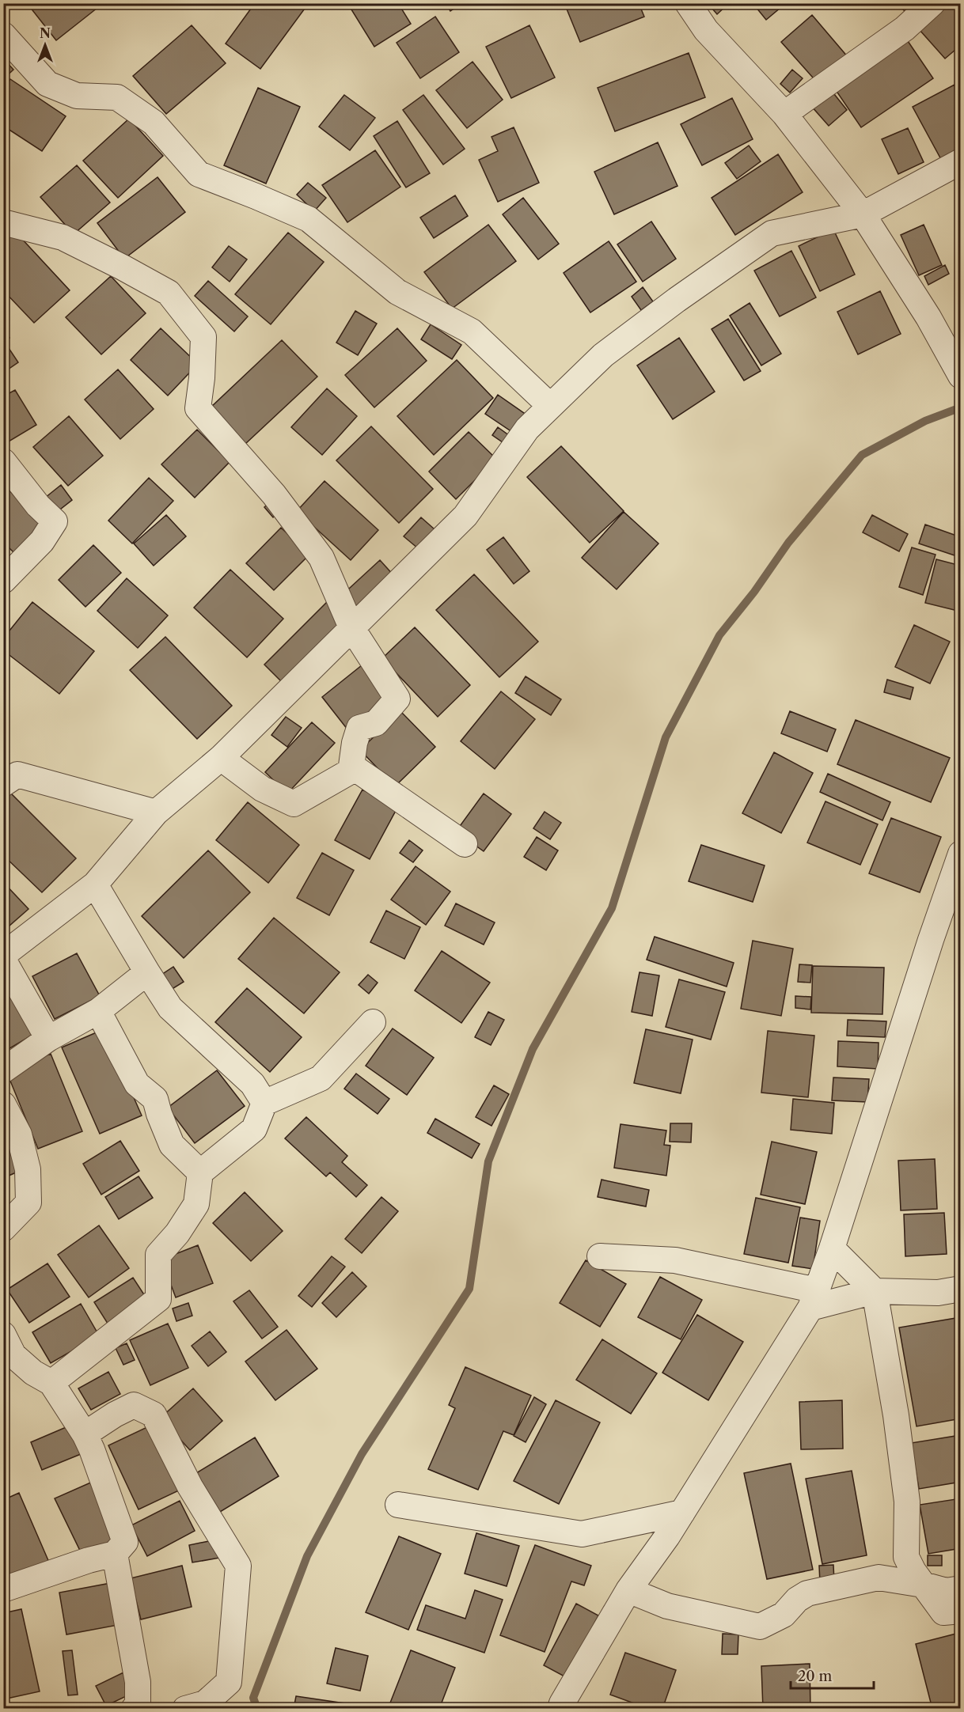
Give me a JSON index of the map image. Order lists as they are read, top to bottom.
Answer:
{
  "scale_bar": "20 m",
  "north": "top"
}
